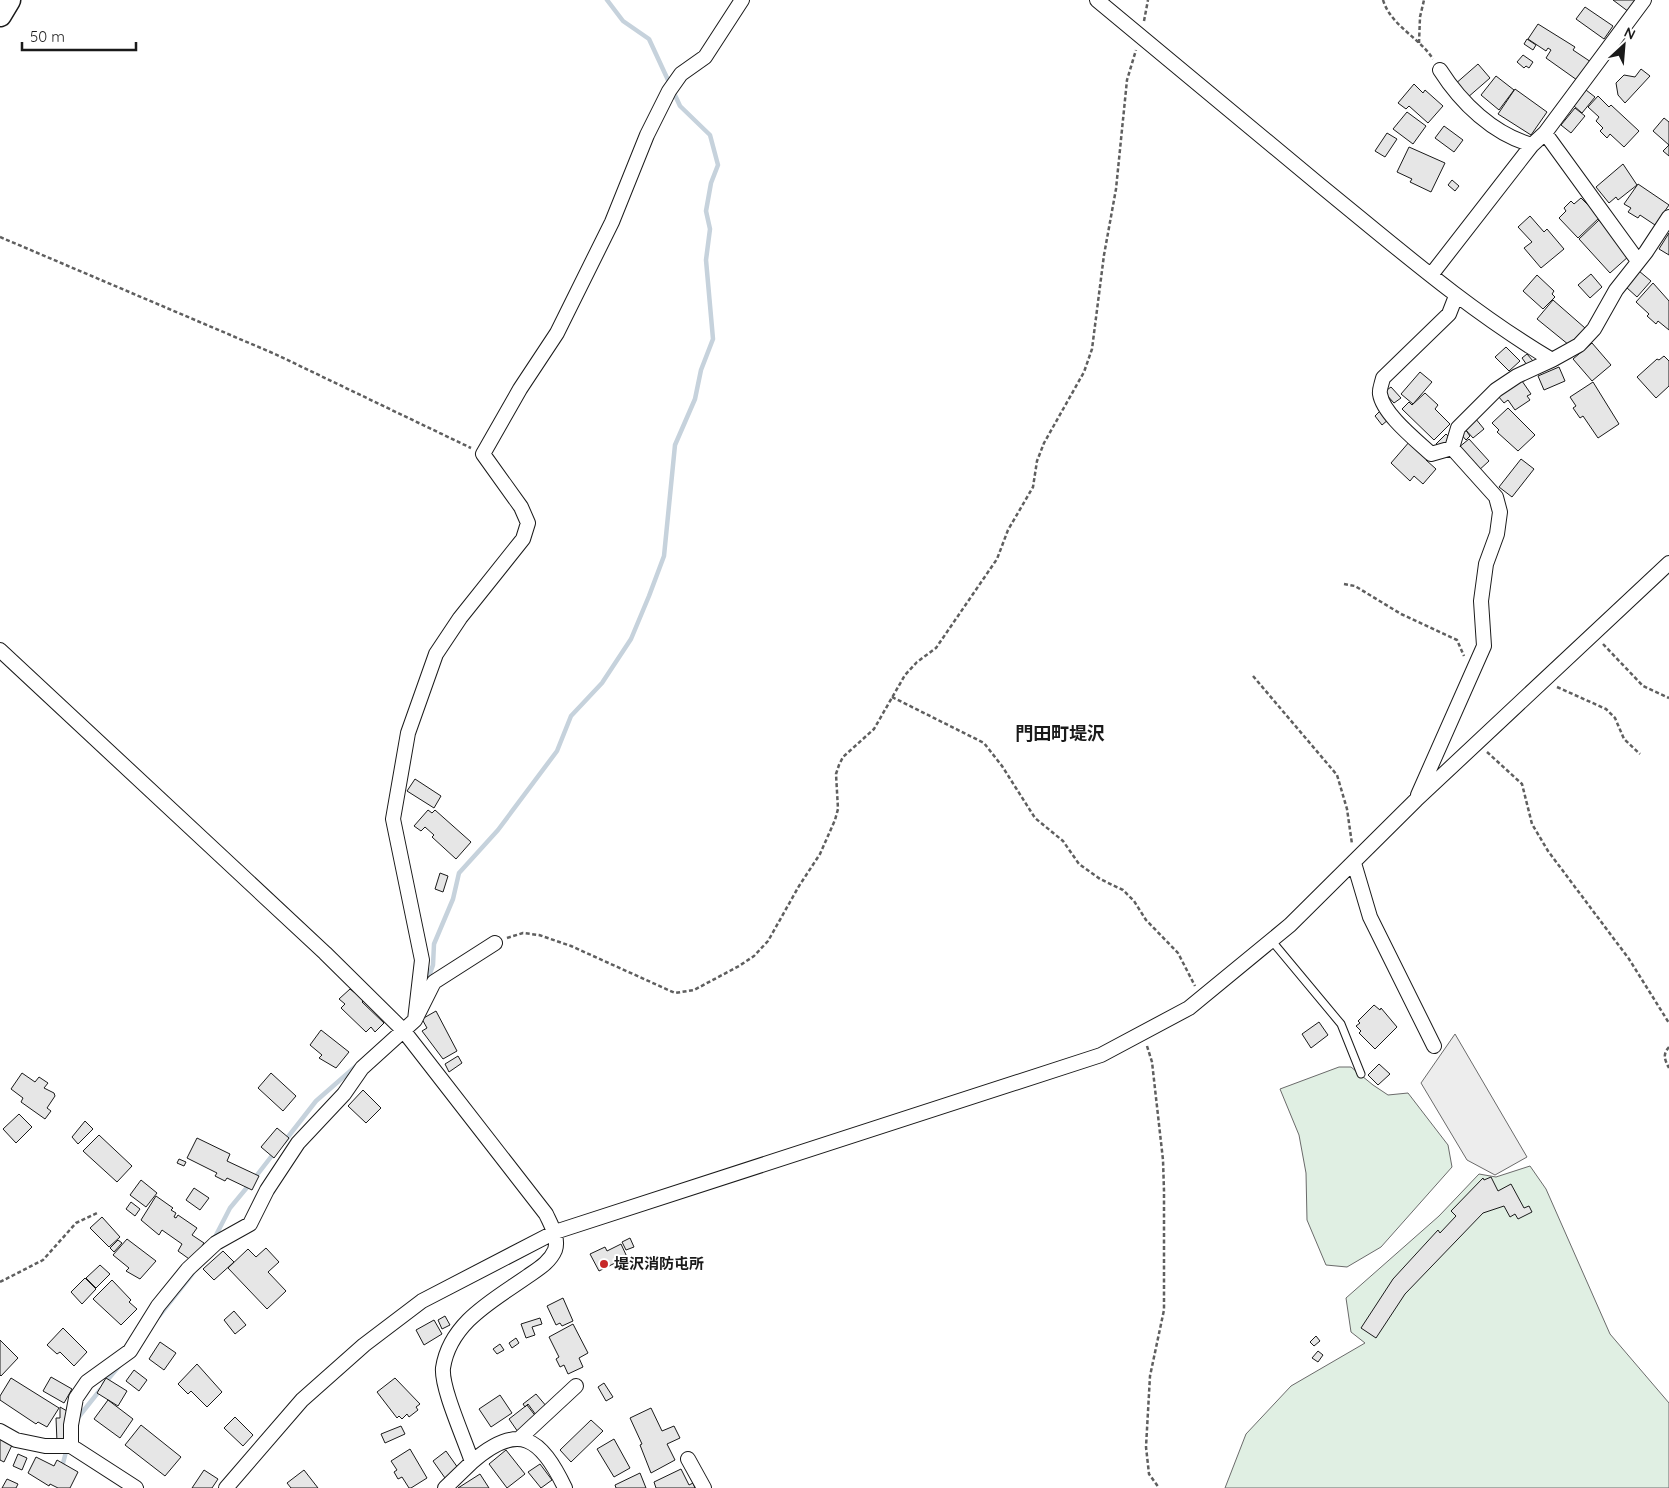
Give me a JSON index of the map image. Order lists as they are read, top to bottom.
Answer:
{
  "districts": ["門田町堤沢"],
  "places": ["堤沢消防屯所"],
  "scale_bar": "50 m",
  "north": "top right"
}
